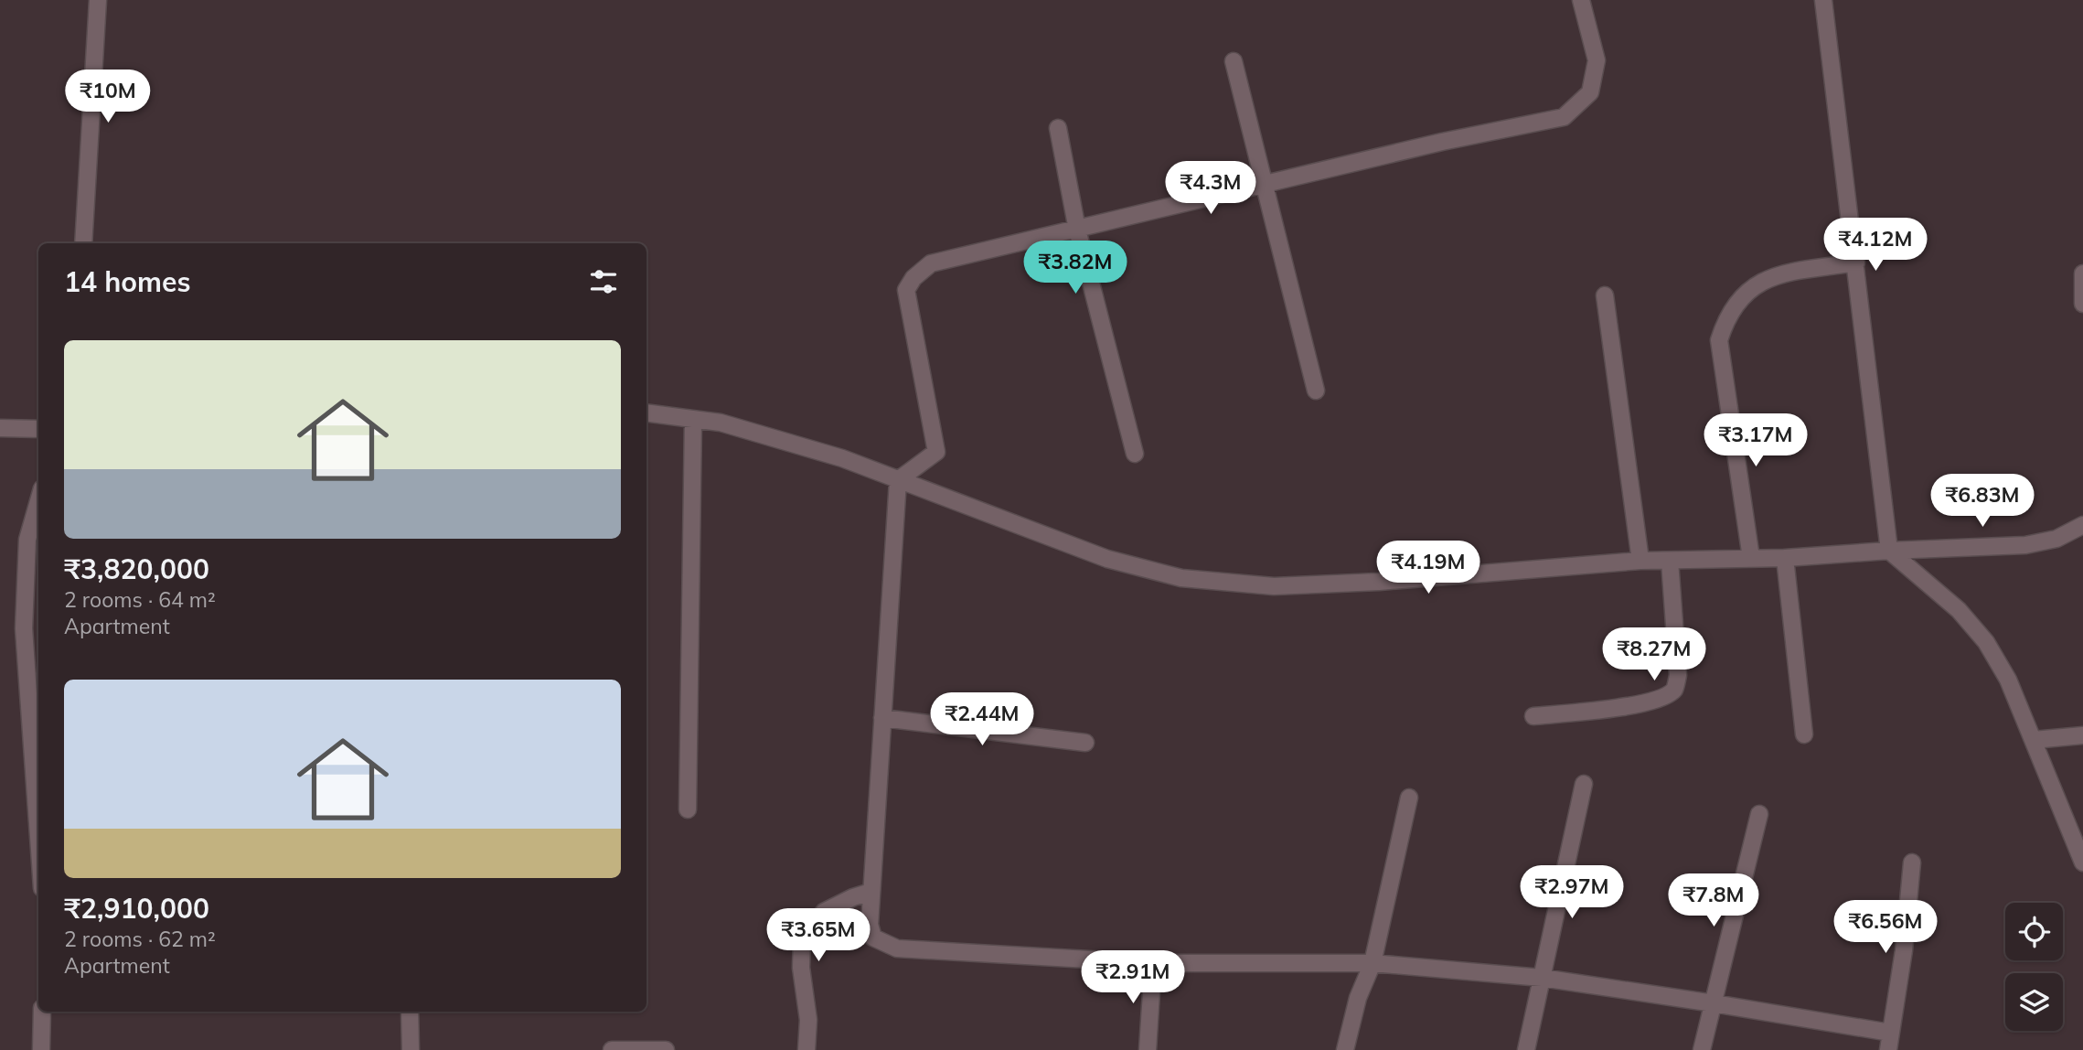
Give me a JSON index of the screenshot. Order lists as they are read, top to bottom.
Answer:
{
  "page": {
    "price": [
      "₹10M",
      "₹4.3M",
      "₹4.12M",
      "₹3.82M",
      "₹3.17M",
      "₹6.83M",
      "₹4.19M",
      "₹8.27M",
      "₹2.44M",
      "₹2.97M",
      "₹7.8M",
      "₹6.56M",
      "₹3.65M",
      "₹2.91M"
    ],
    "heading": "14 homes",
    "list": [
      {
        "name": "₹3,820,000",
        "note": "2 rooms · 64 m² · Apartment"
      },
      {
        "name": "₹2,910,000",
        "note": "2 rooms · 62 m² · Apartment"
      }
    ]
  }
}
